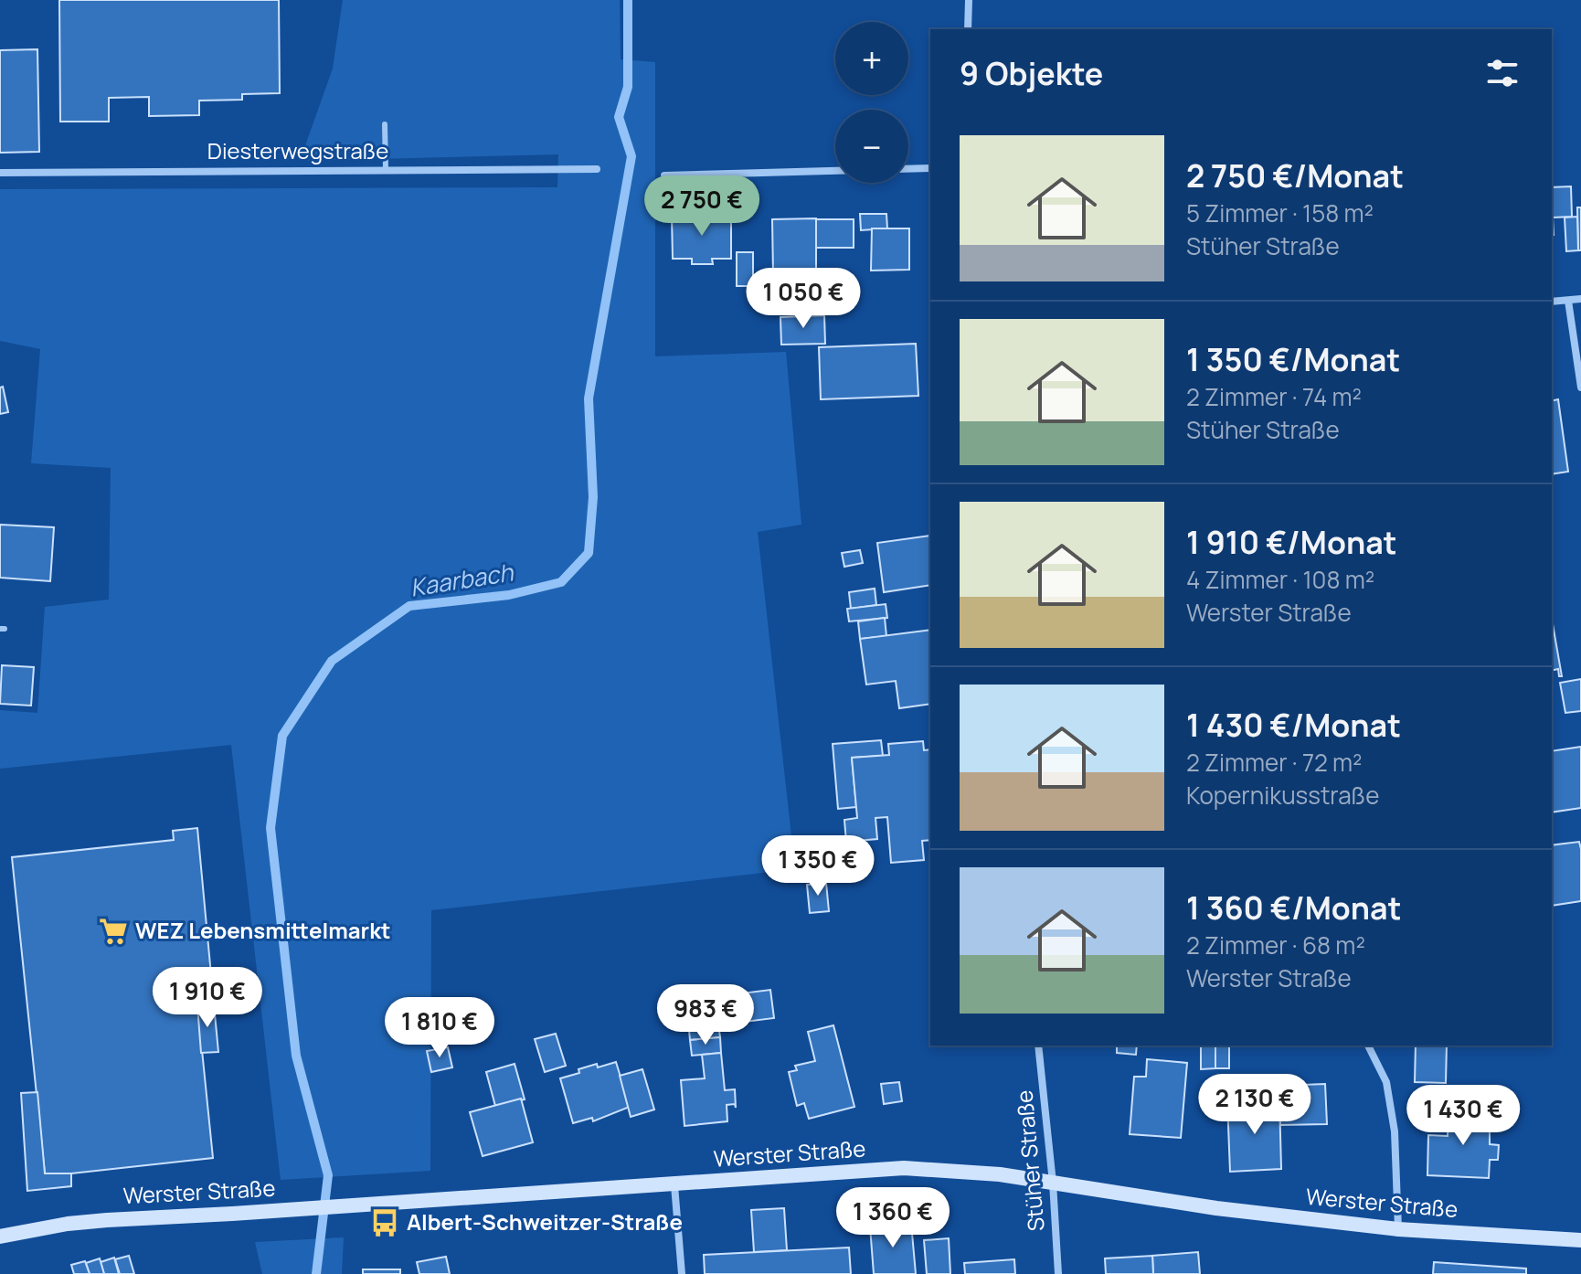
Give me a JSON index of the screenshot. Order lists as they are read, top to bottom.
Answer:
{
  "streets": {
    "main road": ["Werster Straße"],
    "street": ["Diesterwegstraße", "Stüher Straße"]
  },
  "crossings": [
    ["Werster Straße", "Stüher Straße"]
  ],
  "water": ["Kaarbach"],
  "places": {
    "supermarket": ["WEZ Lebensmittelmarkt"],
    "bus stop": ["Albert-Schweitzer-Straße"]
  },
  "page": {
    "map_buttons": ["+", "−"],
    "heading": "9 Objekte",
    "list": [
      {
        "name": "2 750 €/Monat",
        "note": "5 Zimmer · 158 m² · Stüher Straße"
      },
      {
        "name": "1 350 €/Monat",
        "note": "2 Zimmer · 74 m² · Stüher Straße"
      },
      {
        "name": "1 910 €/Monat",
        "note": "4 Zimmer · 108 m² · Werster Straße"
      },
      {
        "name": "1 430 €/Monat",
        "note": "2 Zimmer · 72 m² · Kopernikusstraße"
      },
      {
        "name": "1 360 €/Monat",
        "note": "2 Zimmer · 68 m² · Werster Straße"
      }
    ],
    "price": [
      "2 750 €",
      "1 050 €",
      "1 350 €",
      "1 910 €",
      "983 €",
      "1 810 €",
      "2 130 €",
      "1 430 €",
      "1 360 €"
    ]
  }
}
